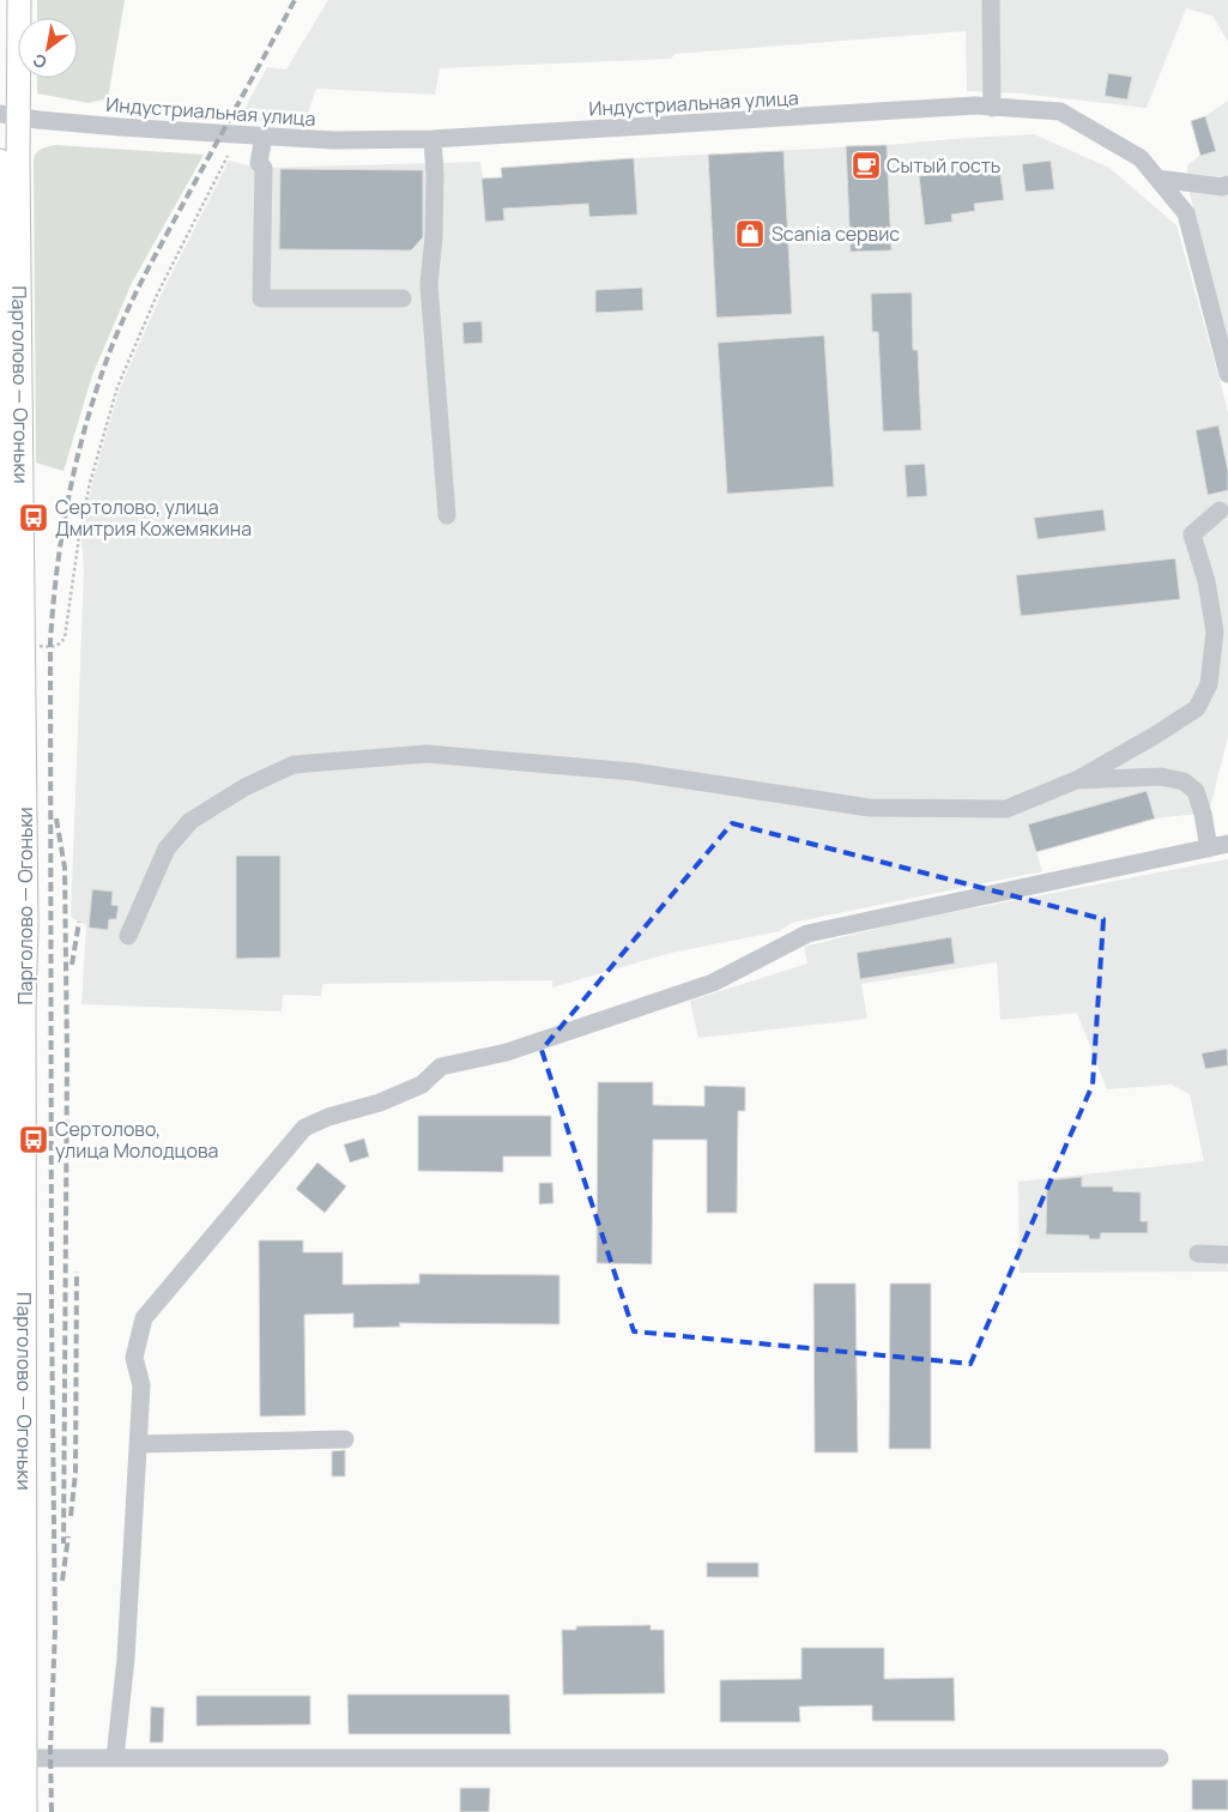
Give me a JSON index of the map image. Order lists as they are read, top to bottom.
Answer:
{
  "streets": {
    "main road": ["Парголово — Огоньки"],
    "street": ["Индустриальная улица"]
  },
  "crossings": [
    ["Индустриальная улица", "Парголово — Огоньки"]
  ],
  "places": {
    "cafe": ["Сытый гость"],
    "shop": ["Scania сервис"],
    "bus stop": ["Сертолово, улица Дмитрия Кожемякина", "Сертолово, улица Молодцова"]
  },
  "north": "bottom left"
}
